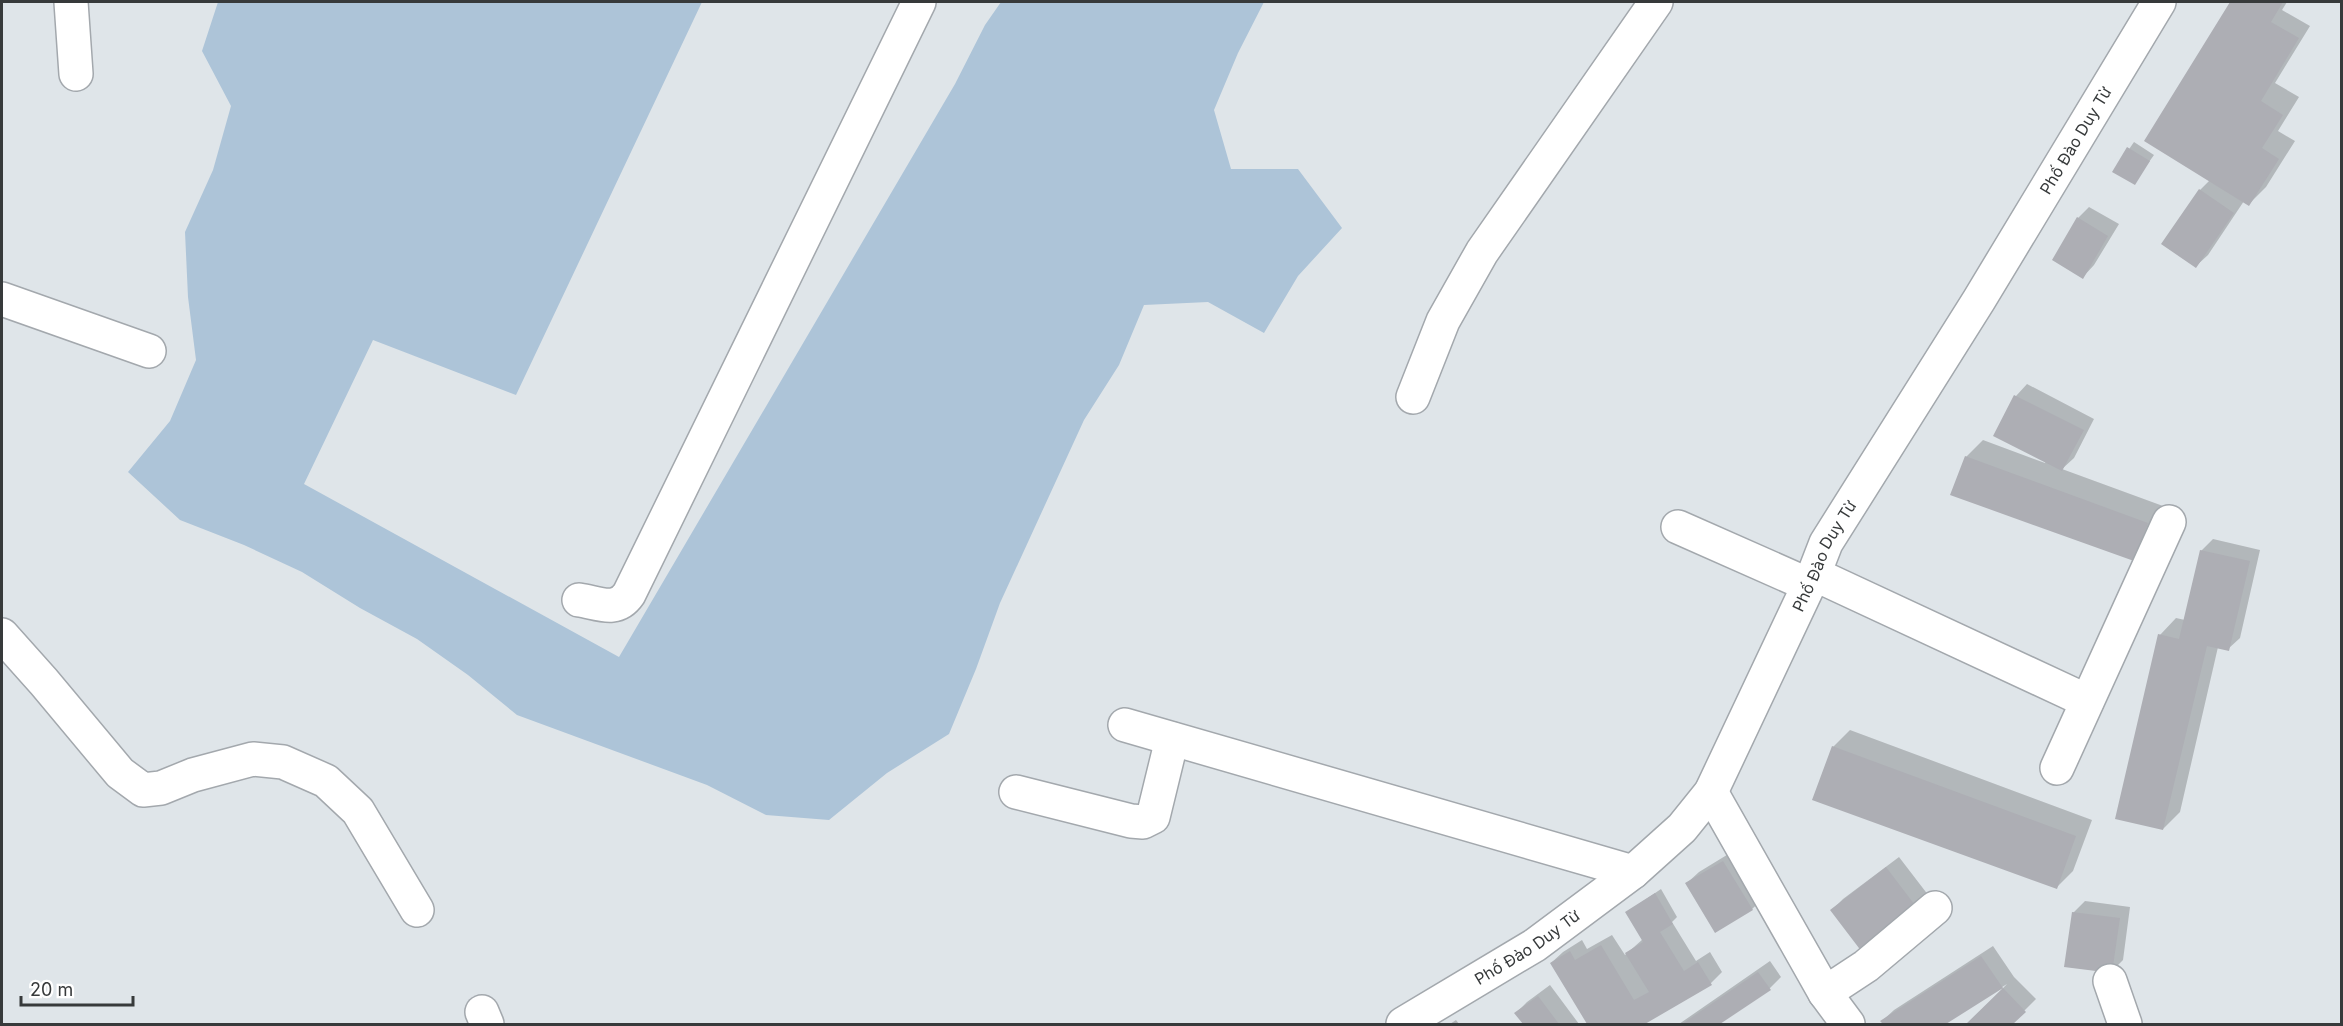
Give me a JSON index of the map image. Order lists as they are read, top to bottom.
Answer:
{
  "streets": {
    "street": ["Phố Đào Duy Từ"]
  },
  "scale_bar": "20 m"
}
